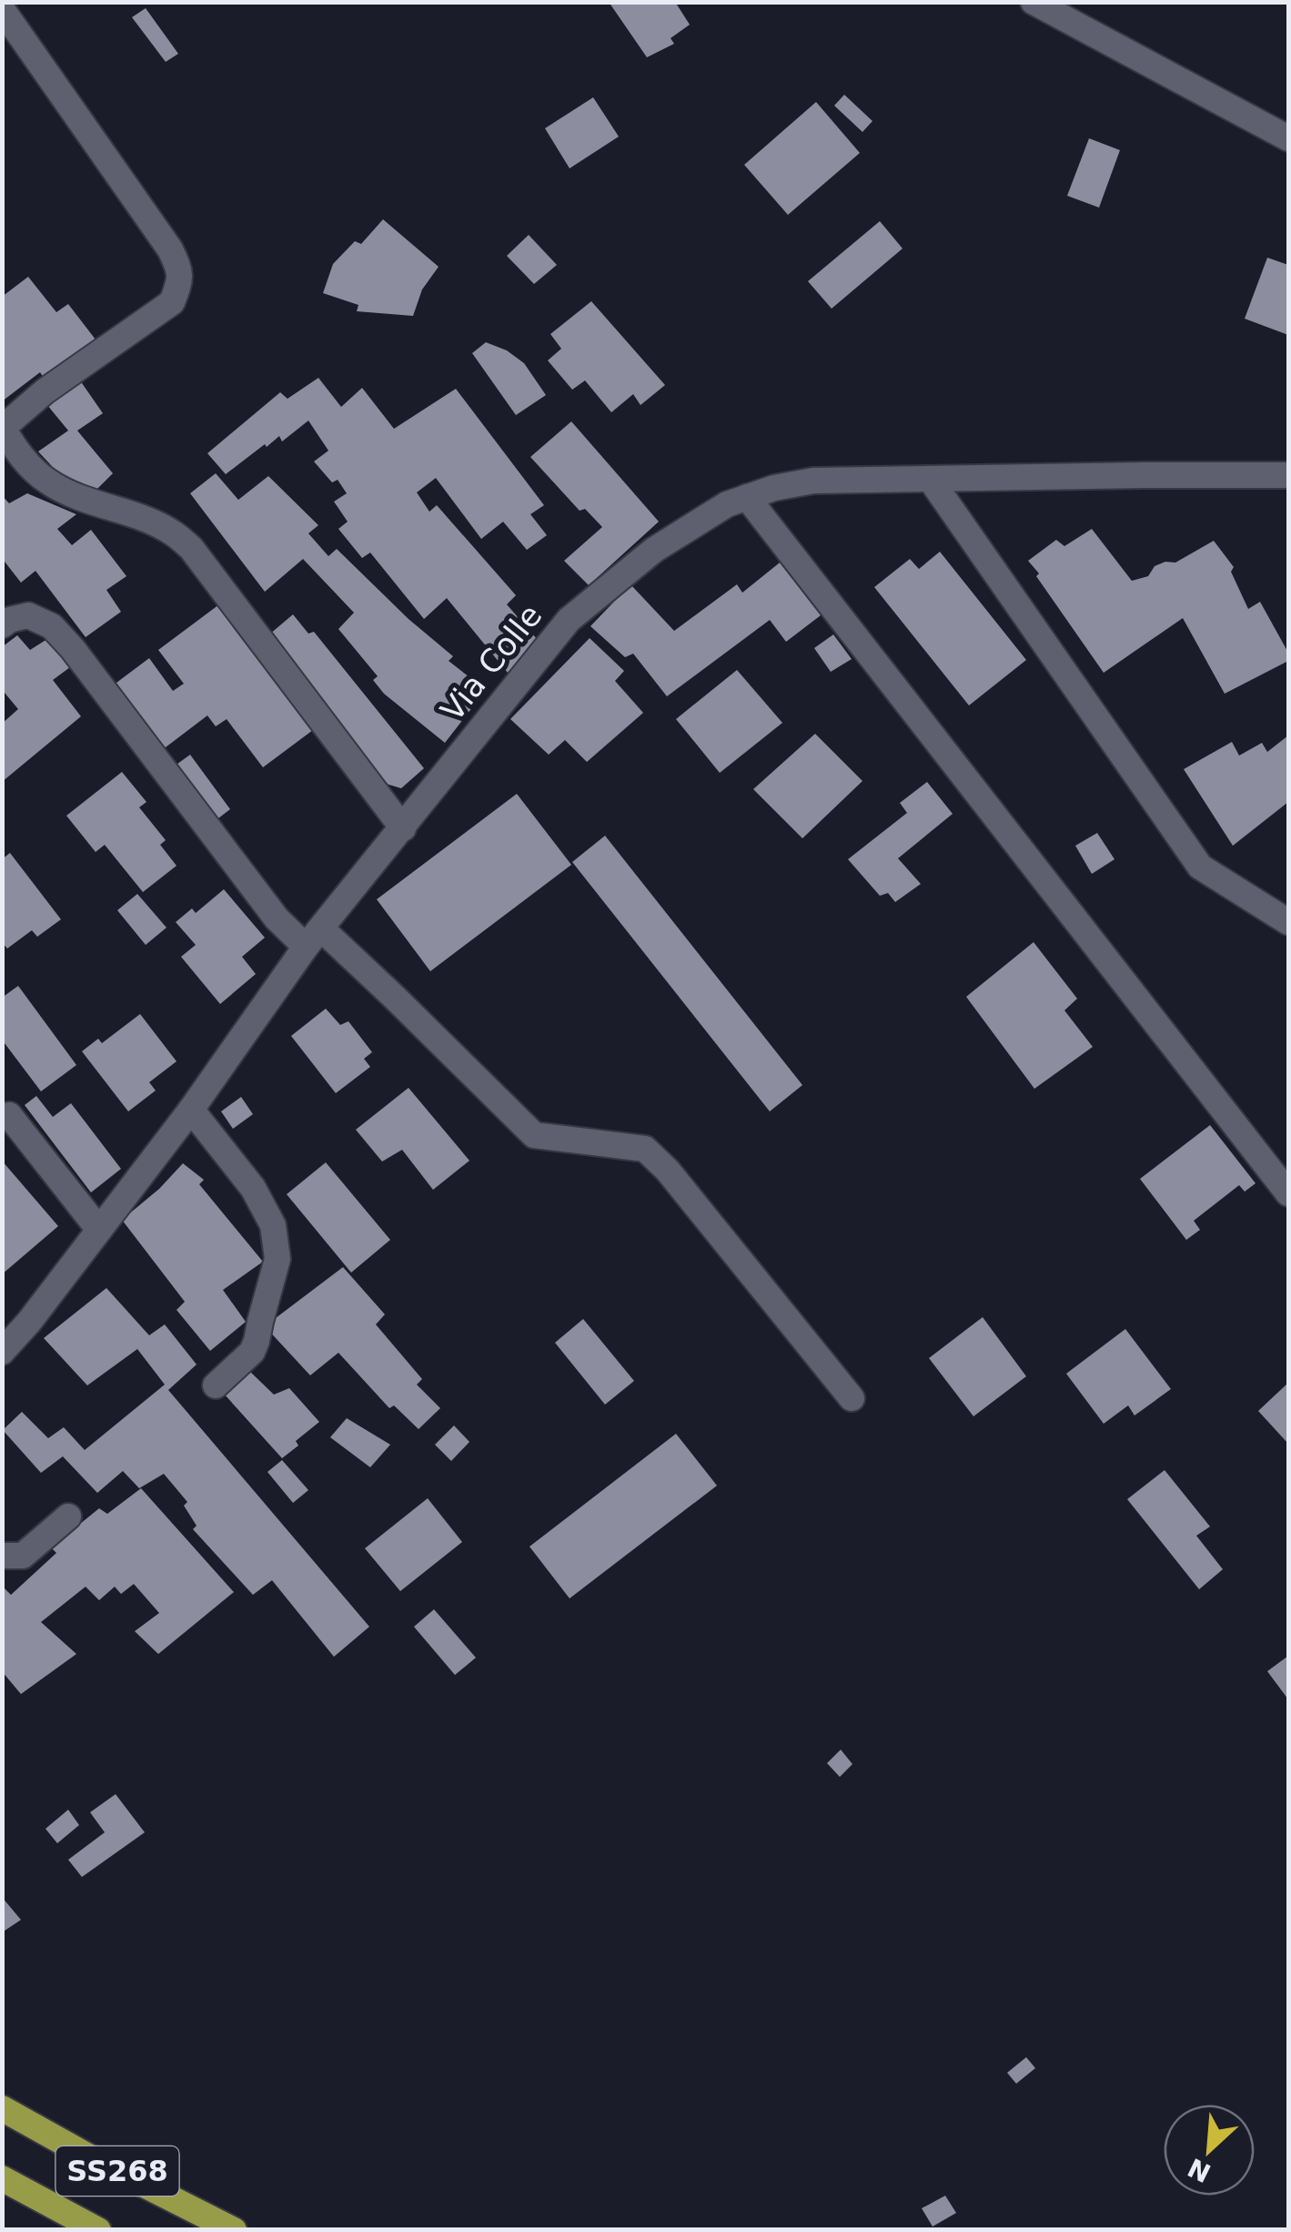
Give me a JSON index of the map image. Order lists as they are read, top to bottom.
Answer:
{
  "streets": {
    "highway": ["SS268"],
    "street": ["Via Colle"]
  },
  "north": "bottom left"
}
